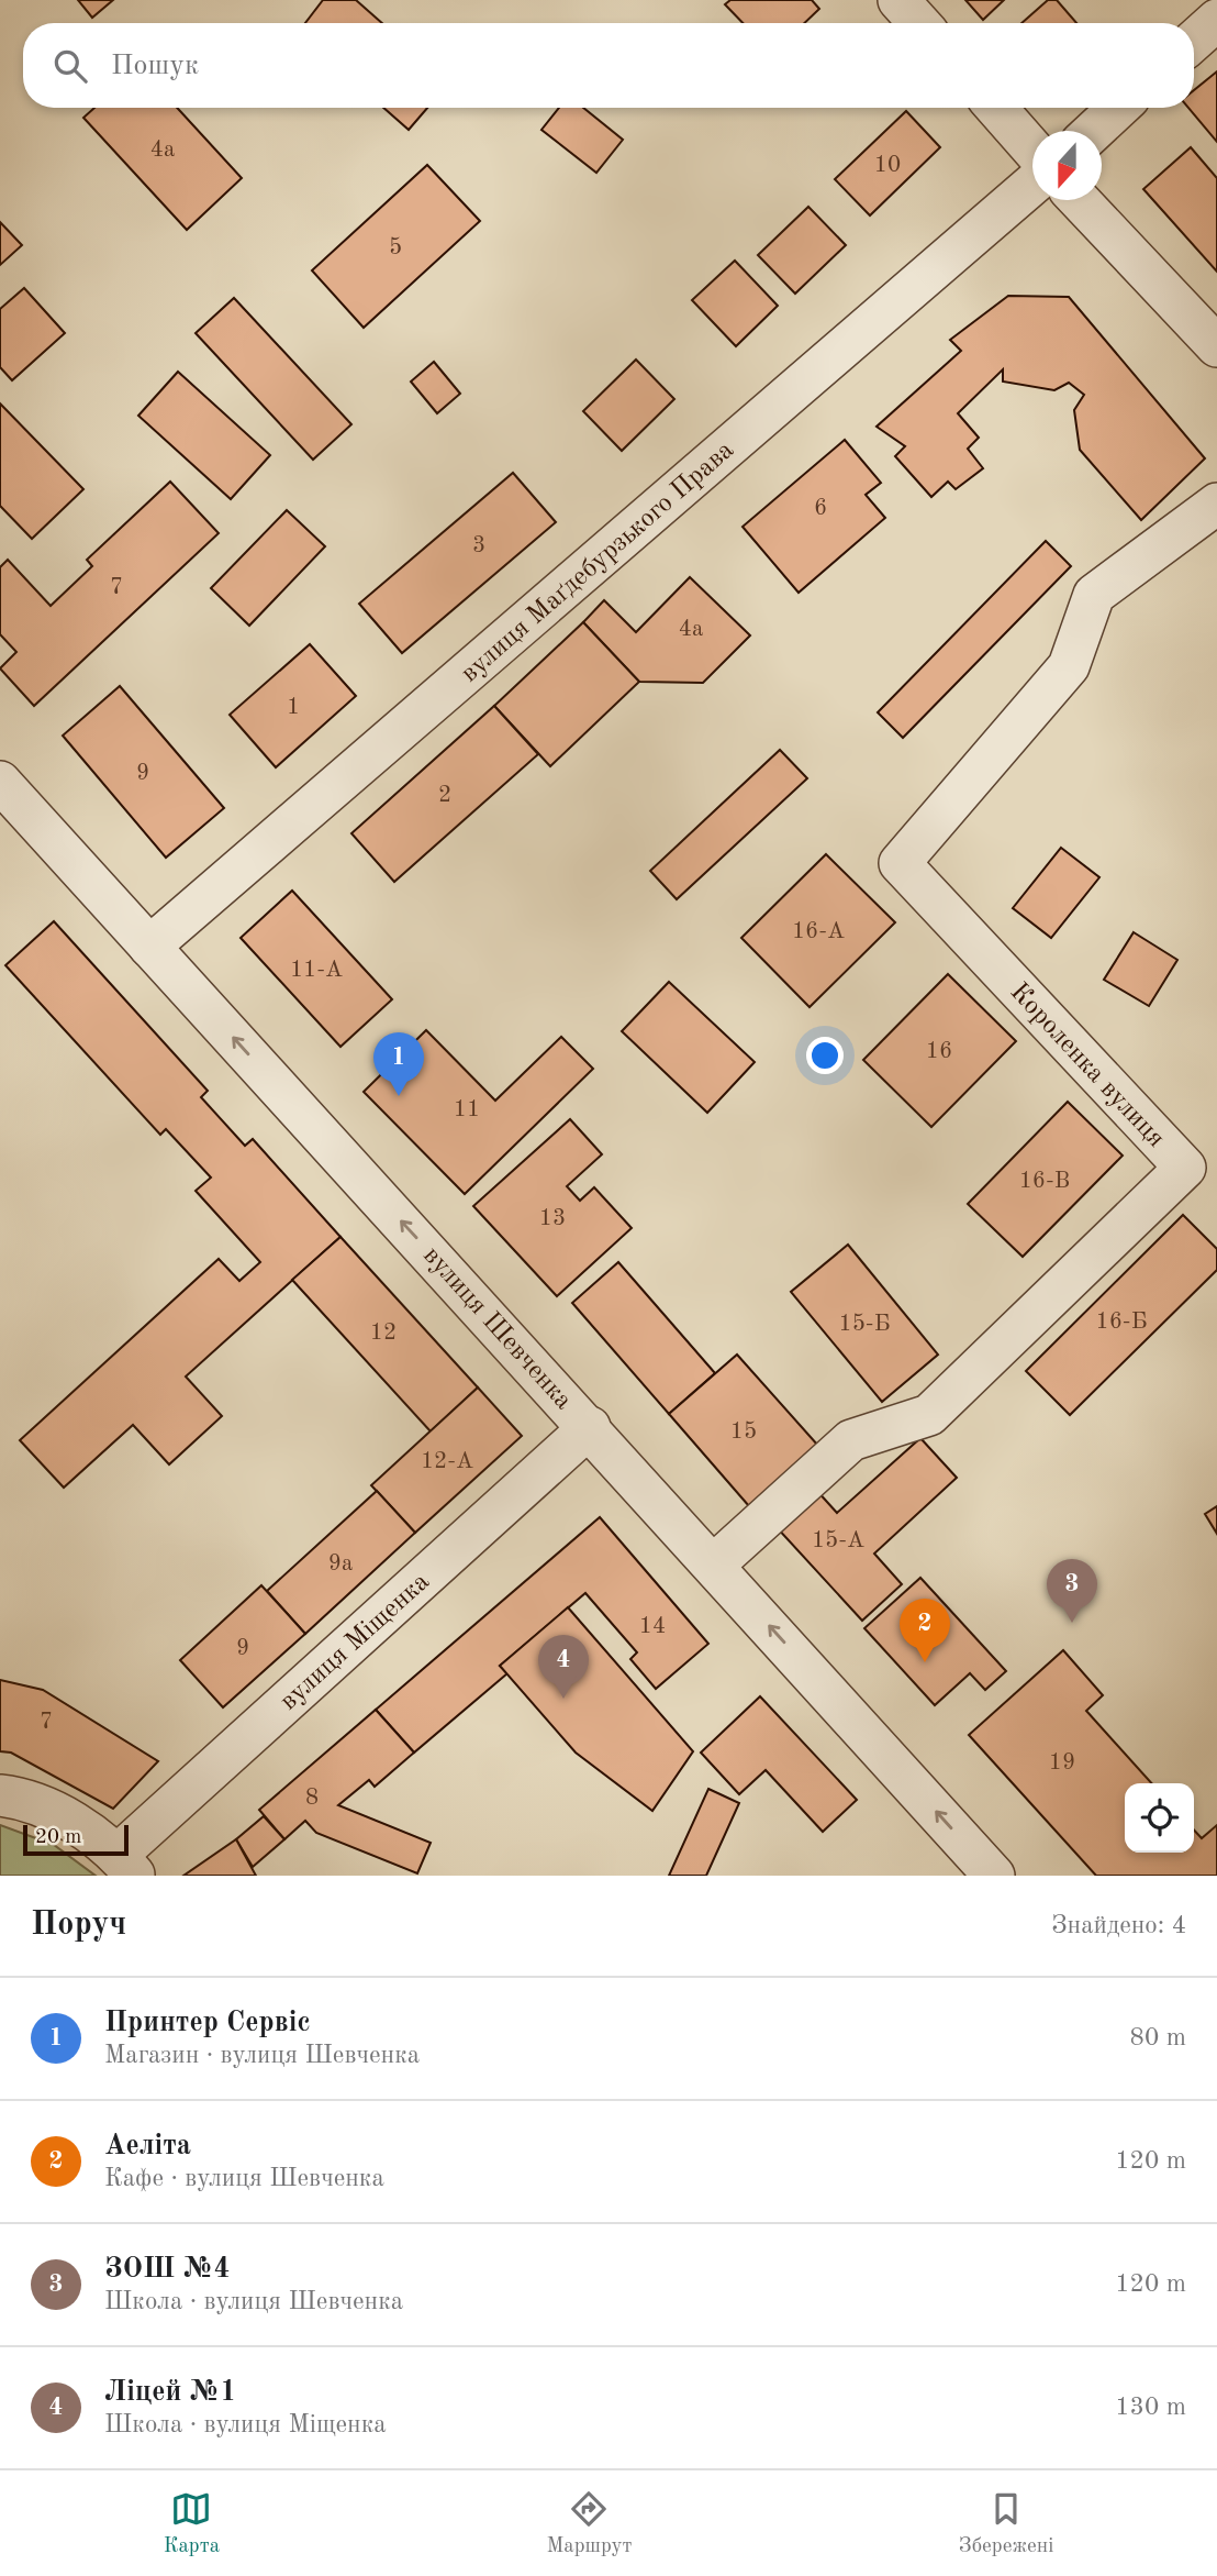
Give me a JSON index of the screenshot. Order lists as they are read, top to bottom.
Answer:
{
  "streets": {
    "street": [
      "вулиця Маґдебурзького Права",
      "Короленка вулиця",
      "вулиця Шевченка",
      "вулиця Міщенка"
    ]
  },
  "crossings": [
    ["вулиця Маґдебурзького Права", "вулиця Шевченка"],
    ["Короленка вулиця", "вулиця Шевченка"],
    ["вулиця Шевченка", "вулиця Міщенка"]
  ],
  "one_way": ["вулиця Шевченка"],
  "house_numbers": [
    "4а",
    "10",
    "5",
    "6",
    "3",
    "7",
    "4а",
    "1",
    "9",
    "2",
    "16-А",
    "11-А",
    "16",
    "11",
    "16-В",
    "13",
    "16-Б",
    "15-Б",
    "12",
    "15",
    "12-А",
    "15-А",
    "9а",
    "14",
    "9",
    "7",
    "19",
    "8"
  ],
  "scale_bar": "20 m",
  "north": "bottom",
  "page": {
    "search": "Пошук",
    "pins": [
      "1",
      "3",
      "2",
      "4"
    ],
    "scale": "20 m",
    "heading": ["Поруч", "Знайдено: 4"],
    "list": [
      {
        "mark": "1",
        "name": "Принтер Сервіс",
        "note": "Магазин · вулиця Шевченка",
        "value": "80 m"
      },
      {
        "mark": "2",
        "name": "Аеліта",
        "note": "Кафе · вулиця Шевченка",
        "value": "120 m"
      },
      {
        "mark": "3",
        "name": "ЗОШ №4",
        "note": "Школа · вулиця Шевченка",
        "value": "120 m"
      },
      {
        "mark": "4",
        "name": "Ліцей №1",
        "note": "Школа · вулиця Міщенка",
        "value": "130 m"
      }
    ],
    "nav": ["Карта", "Маршрут", "Збережені"]
  }
}
